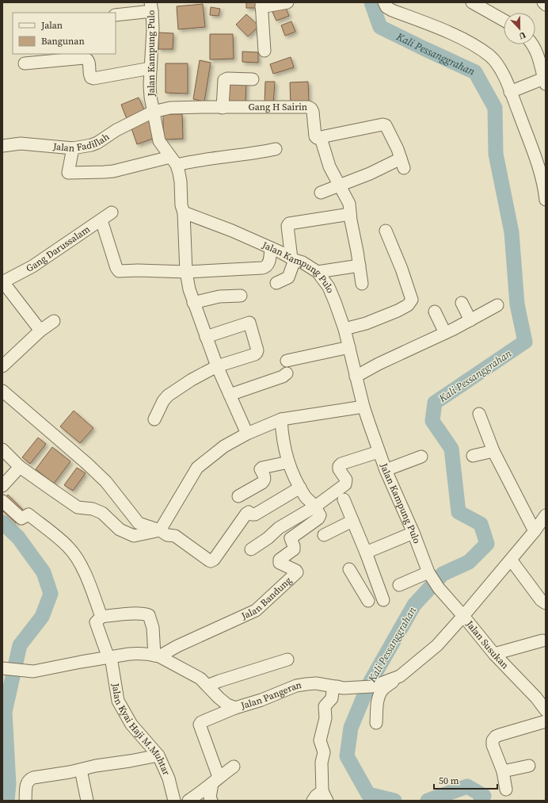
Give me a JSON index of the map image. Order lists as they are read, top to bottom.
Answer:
{
  "streets": {
    "street": [
      "Jalan Kampung Pulo",
      "Gang H Sairin",
      "Jalan Fadillah",
      "Gang Darussalam",
      "Jalan Bandung",
      "Jalan Susukan",
      "Jalan Pangeran",
      "Jalan Kyai Haji M.Muhtar"
    ]
  },
  "crossings": [
    ["Jalan Kampung Pulo", "Gang H Sairin"],
    ["Jalan Kampung Pulo", "Jalan Fadillah"],
    ["Jalan Kampung Pulo", "Jalan Susukan"],
    ["Gang H Sairin", "Jalan Fadillah"],
    ["Jalan Bandung", "Jalan Pangeran"],
    ["Jalan Susukan", "Jalan Pangeran"],
    ["Jalan Pangeran", "Jalan Kyai Haji M.Muhtar"]
  ],
  "water": ["Kali Pessanggrahan"],
  "legend": ["Jalan", "Bangunan"],
  "scale_bar": "50 m",
  "north": "bottom"
}
